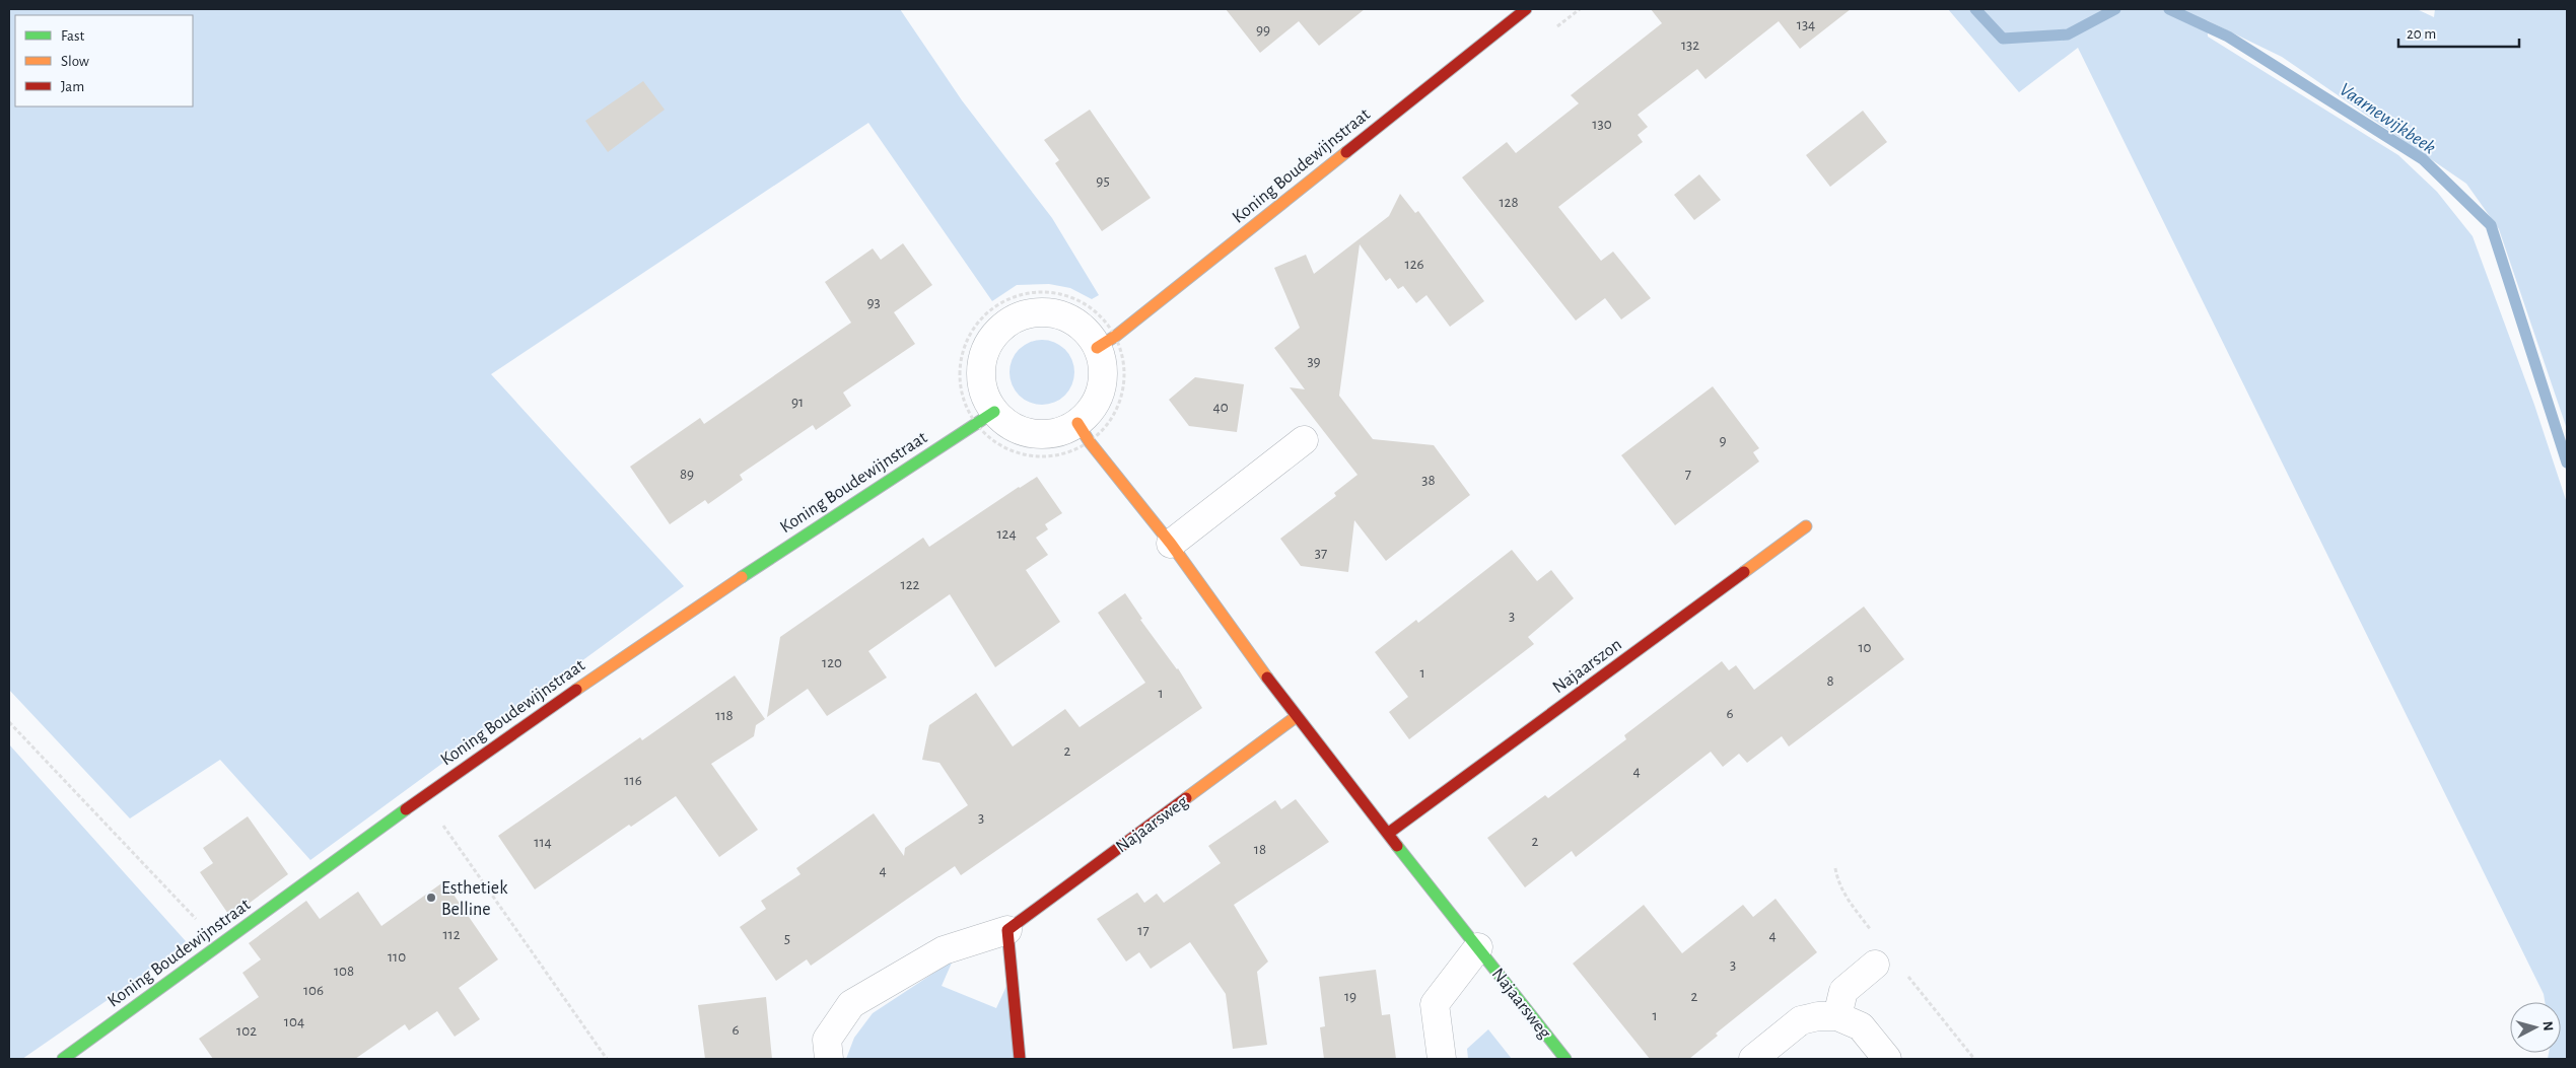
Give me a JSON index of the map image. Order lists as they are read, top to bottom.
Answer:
{
  "streets": {
    "street": ["Koning Boudewijnstraat", "Najaarszon", "Najaarsweg"]
  },
  "crossings": [
    ["Koning Boudewijnstraat", "Najaarsweg"],
    ["Najaarszon", "Najaarsweg"]
  ],
  "water": ["Vaarnewijkbeek"],
  "places": ["Esthetiek Belline"],
  "house_numbers": [
    "134",
    "99",
    "132",
    "130",
    "95",
    "128",
    "126",
    "93",
    "39",
    "91",
    "40",
    "9",
    "89",
    "7",
    "38",
    "124",
    "37",
    "122",
    "3",
    "10",
    "120",
    "1",
    "8",
    "1",
    "6",
    "118",
    "2",
    "4",
    "116",
    "3",
    "2",
    "114",
    "18",
    "4",
    "17",
    "112",
    "4",
    "5",
    "110",
    "3",
    "108",
    "106",
    "19",
    "2",
    "1",
    "104",
    "6",
    "102"
  ],
  "legend": ["Fast", "Slow", "Jam"],
  "scale_bar": "20 m",
  "north": "right"
}
